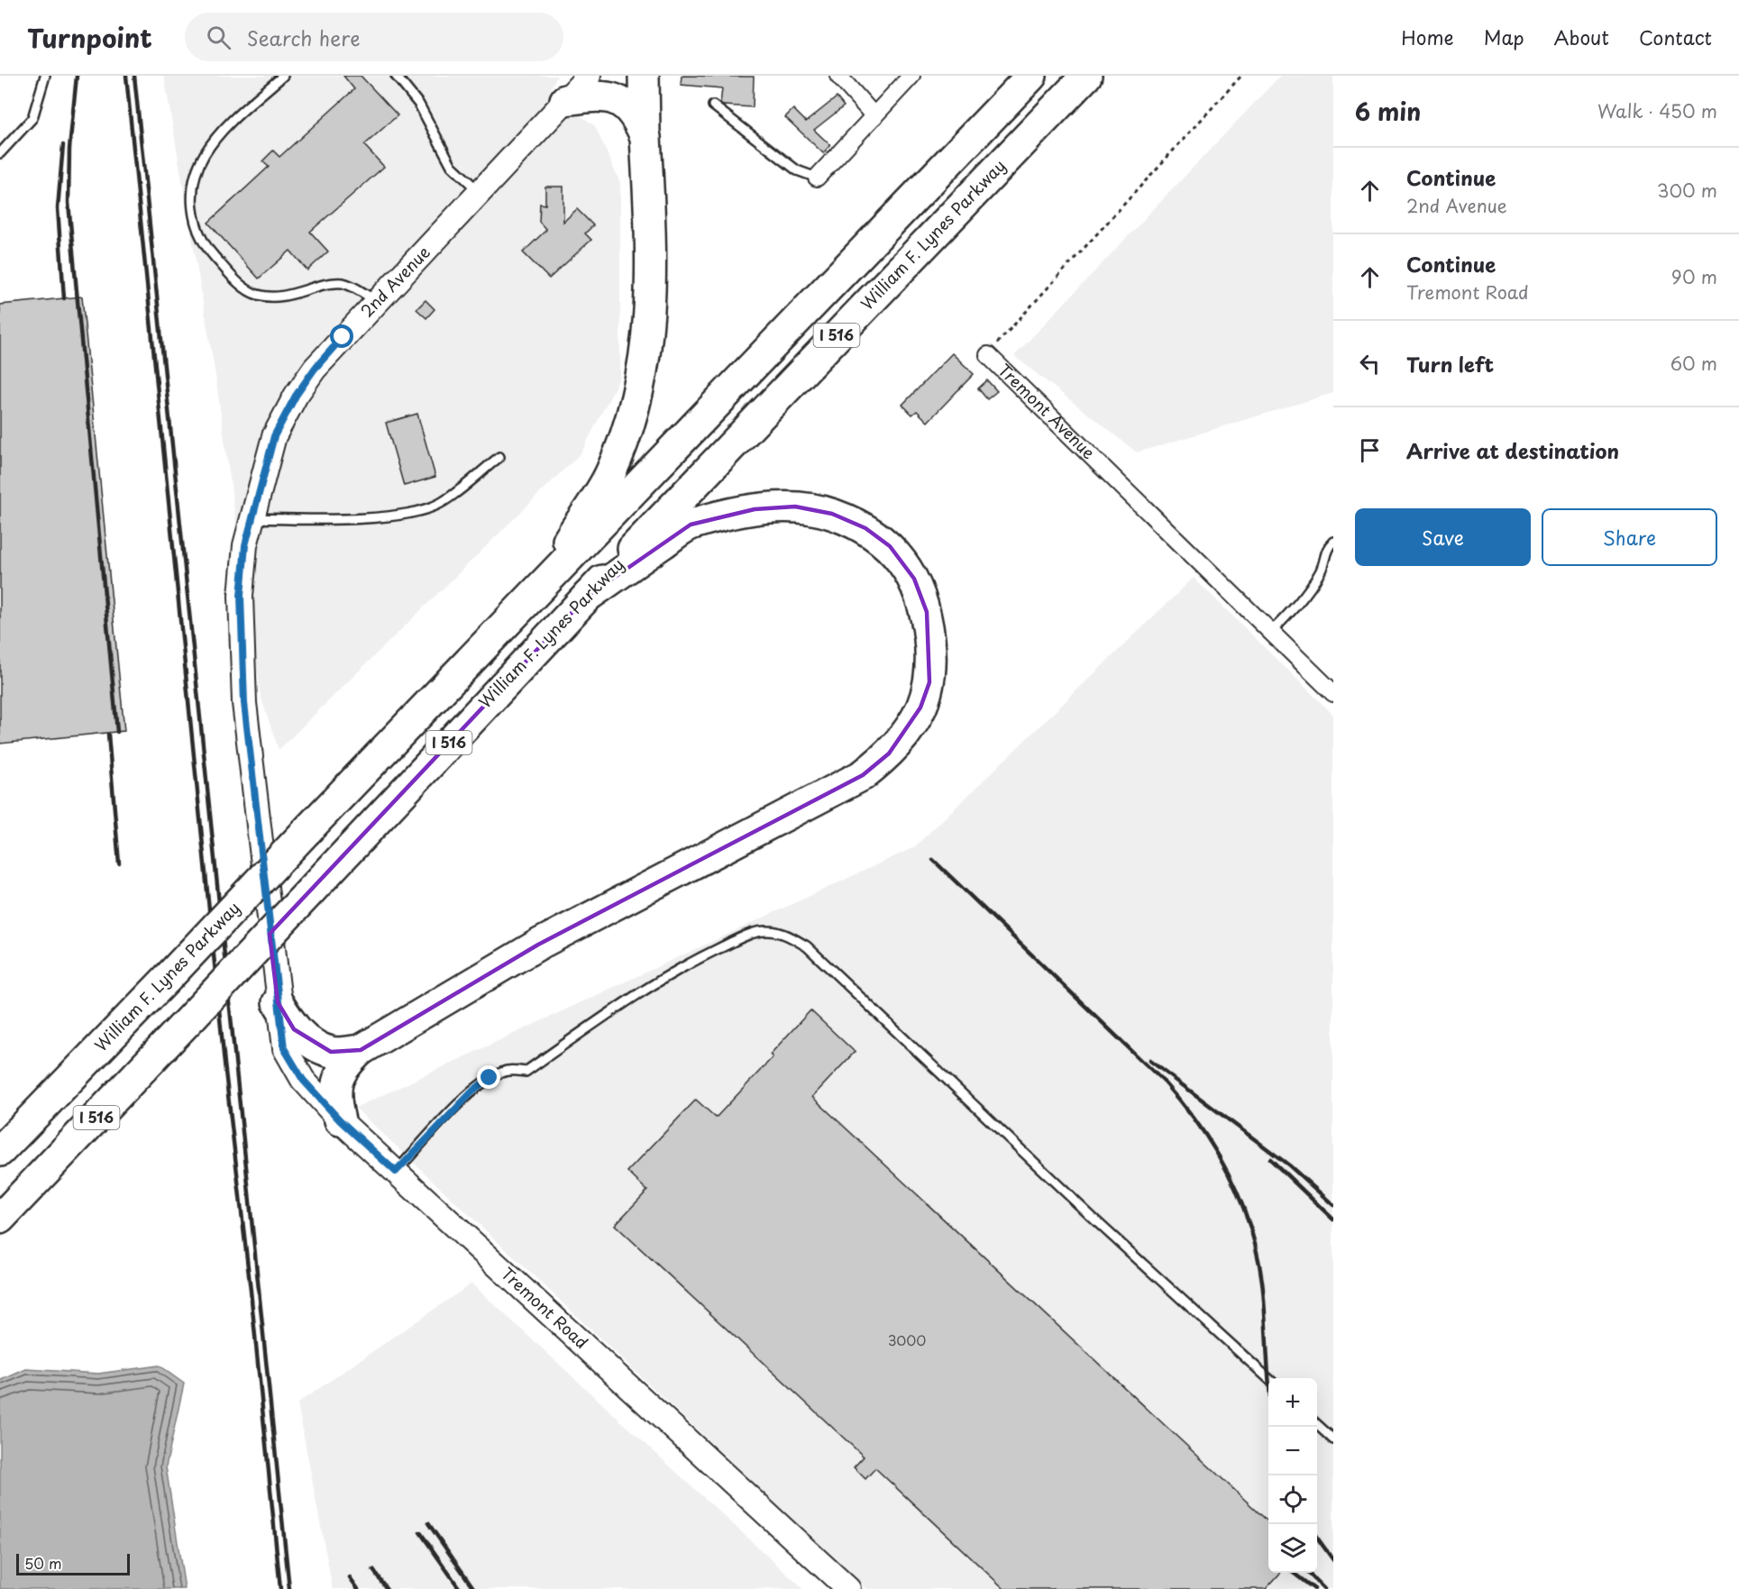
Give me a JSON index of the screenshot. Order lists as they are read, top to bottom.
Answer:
{
  "streets": {
    "highway": ["William F. Lynes Parkway", "I 516"],
    "street": ["2nd Avenue", "Tremont Avenue", "Tremont Road"]
  },
  "crossings": [
    ["2nd Avenue", "Tremont Road"]
  ],
  "house_numbers": ["3000"],
  "scale_bar": "50 m",
  "page": {
    "header": "Turnpoint",
    "search": "Search here",
    "nav": [
      "Home",
      "Map",
      "About",
      "Contact"
    ],
    "heading": ["6 min", "Walk · 450 m"],
    "list": [
      ["Continue", "2nd Avenue", "300 m"],
      ["Continue", "Tremont Road", "90 m"],
      ["Turn left", "60 m"],
      "Arrive at destination"
    ],
    "buttons": ["Save", "Share"],
    "map_buttons": ["+", "−"],
    "scale": "50 m"
  }
}
